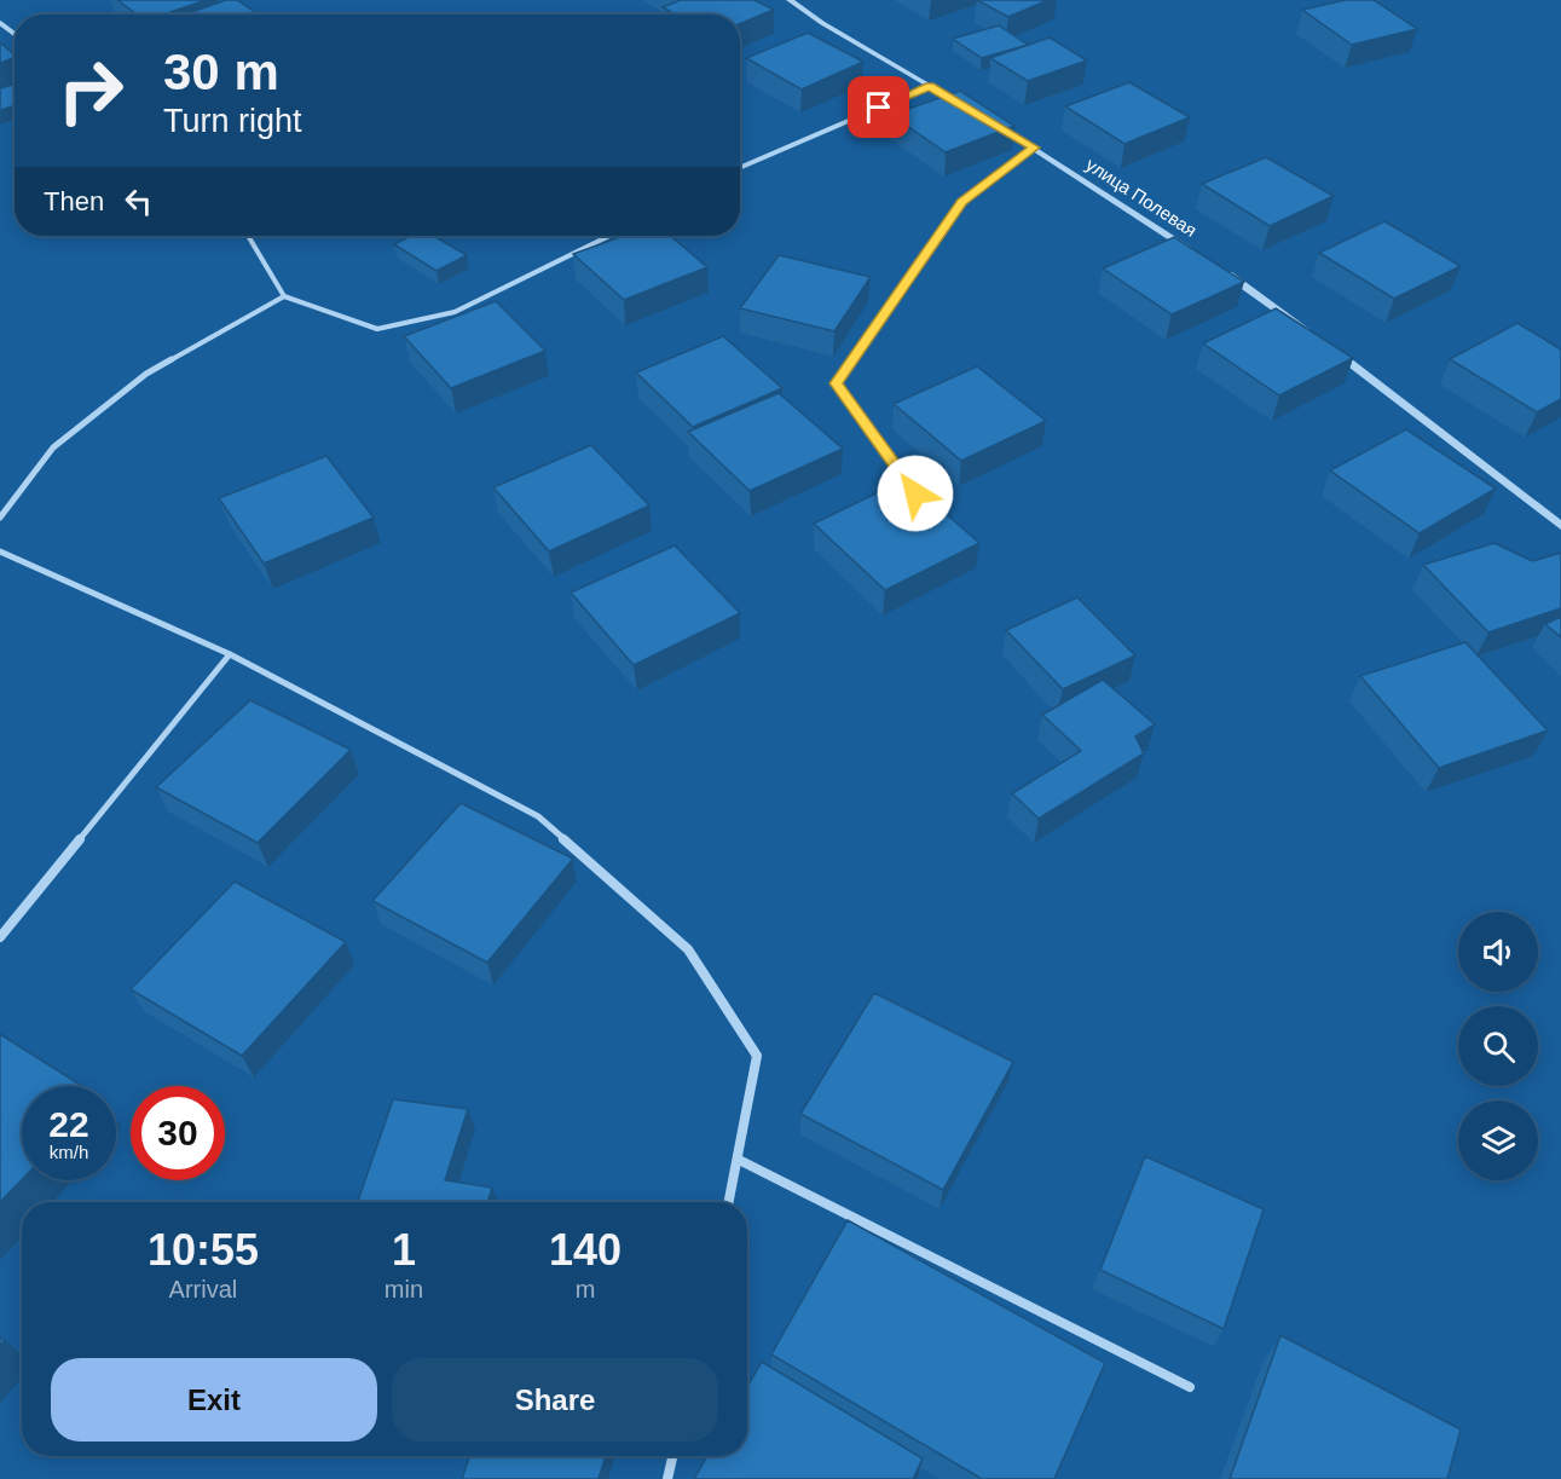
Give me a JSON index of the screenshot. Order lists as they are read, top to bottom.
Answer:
{
  "streets": {
    "street": ["улица Полевая"]
  },
  "page": {
    "turn": ["30 m", "Turn right"],
    "then": "Then",
    "speed": "22 km/h",
    "limit": "30",
    "eta": [
      "10:55",
      "Arrival",
      "1",
      "min",
      "140",
      "m"
    ],
    "buttons": ["Exit", "Share"]
  }
}
